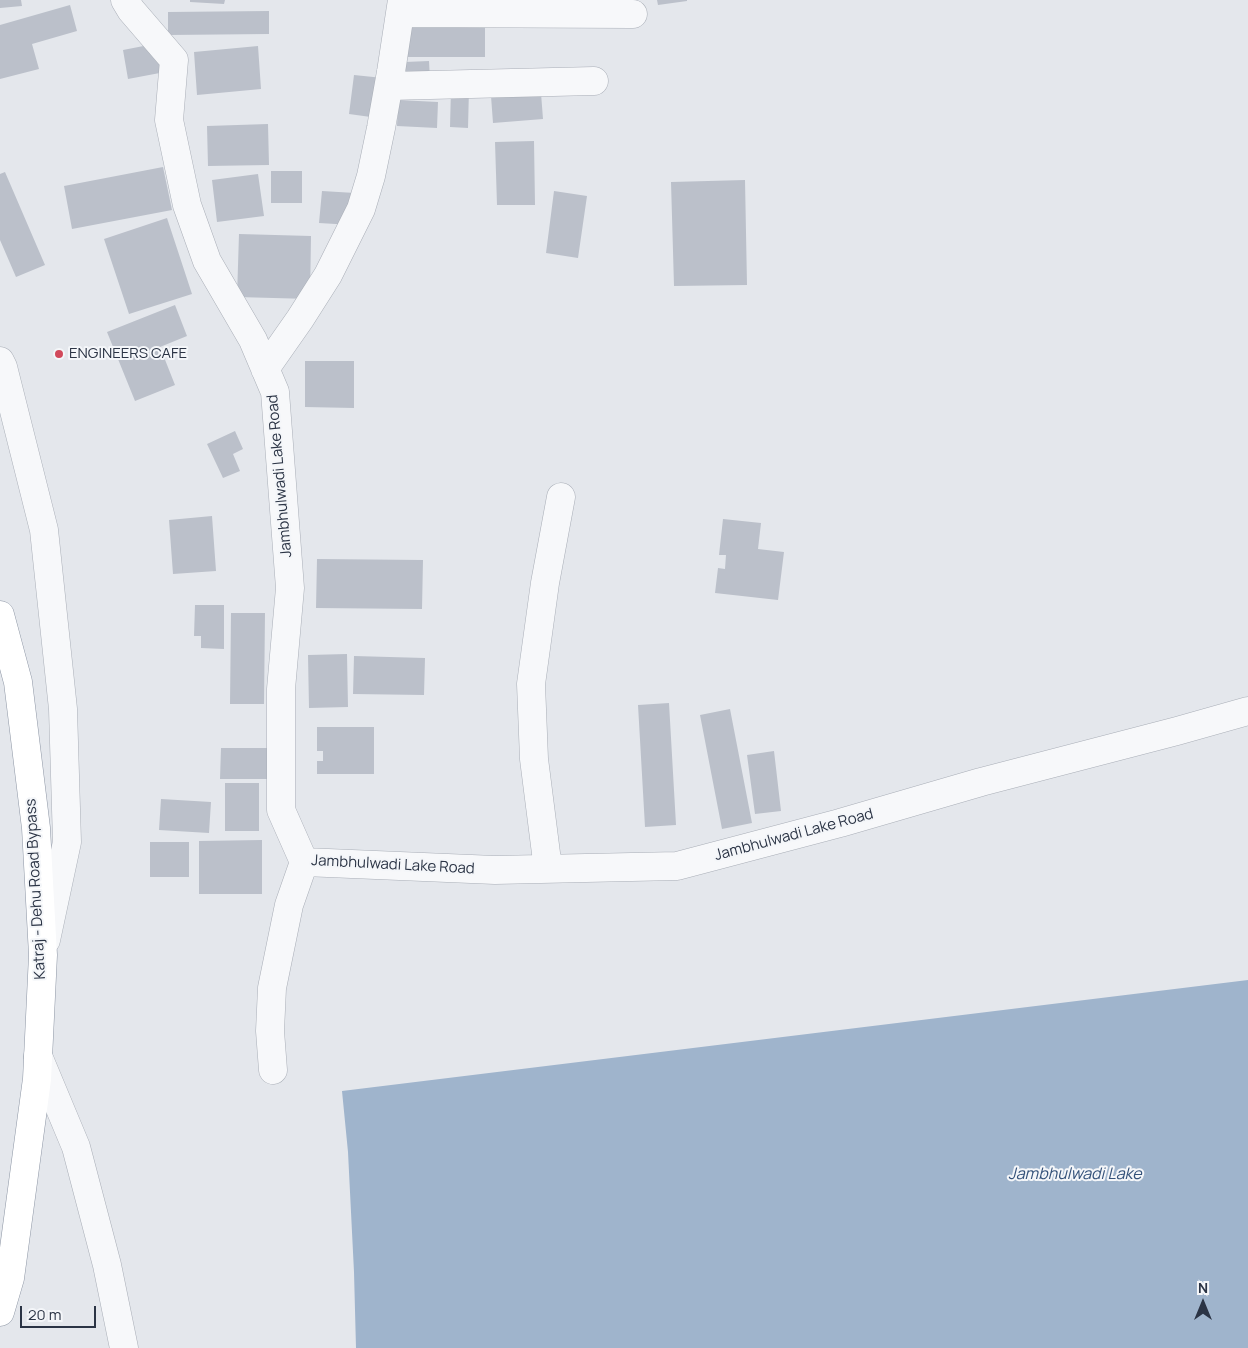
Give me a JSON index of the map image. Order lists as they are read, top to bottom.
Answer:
{
  "streets": {
    "highway": ["Katraj - Dehu Road Bypass"],
    "street": ["Jambhulwadi Lake Road"]
  },
  "water": ["Jambhulwadi Lake"],
  "places": ["ENGINEERS CAFE"],
  "scale_bar": "20 m",
  "north": "top"
}
